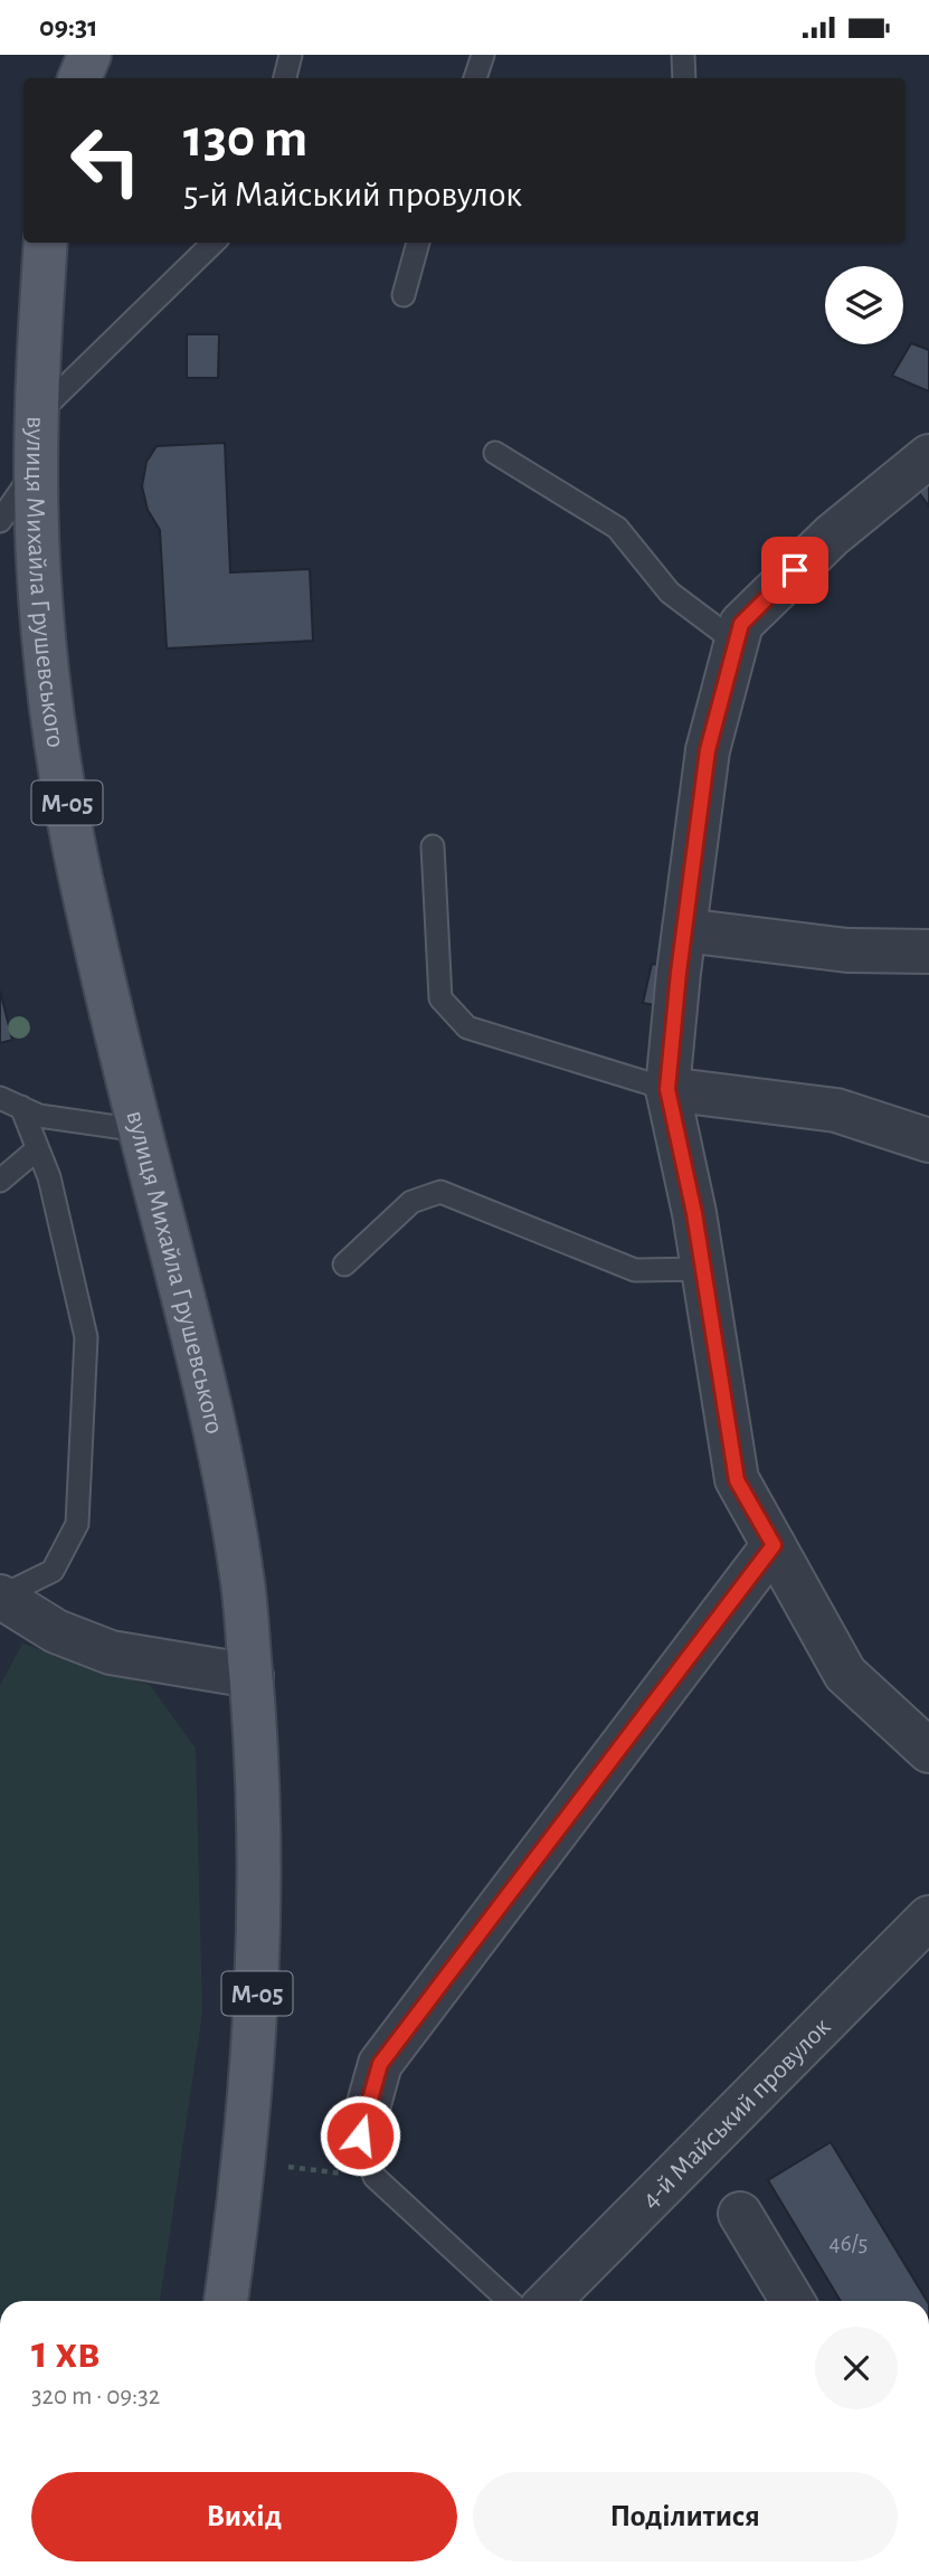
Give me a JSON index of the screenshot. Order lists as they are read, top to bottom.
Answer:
{
  "streets": {
    "main road": ["вулиця Михайла Грушевського", "М-05"],
    "street": ["4-й Майський провулок"]
  },
  "house_numbers": ["46/5"],
  "page": {
    "status": "09:31",
    "turn": ["130 m", "5-й Майський провулок"],
    "heading": ["1 хв", "320 m · 09:32"],
    "buttons": ["Вихід", "Поділитися"]
  }
}
